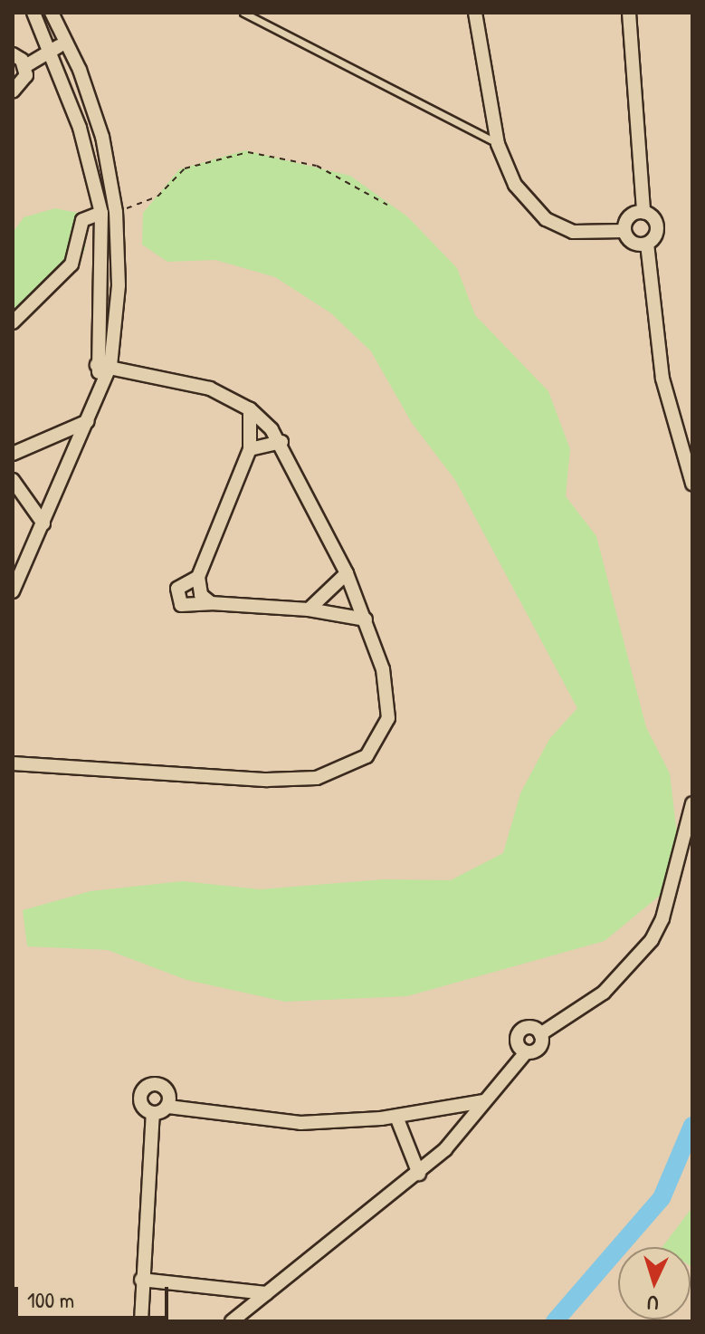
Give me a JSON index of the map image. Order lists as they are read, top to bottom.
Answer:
{
  "scale_bar": "100 m",
  "north": "bottom"
}
